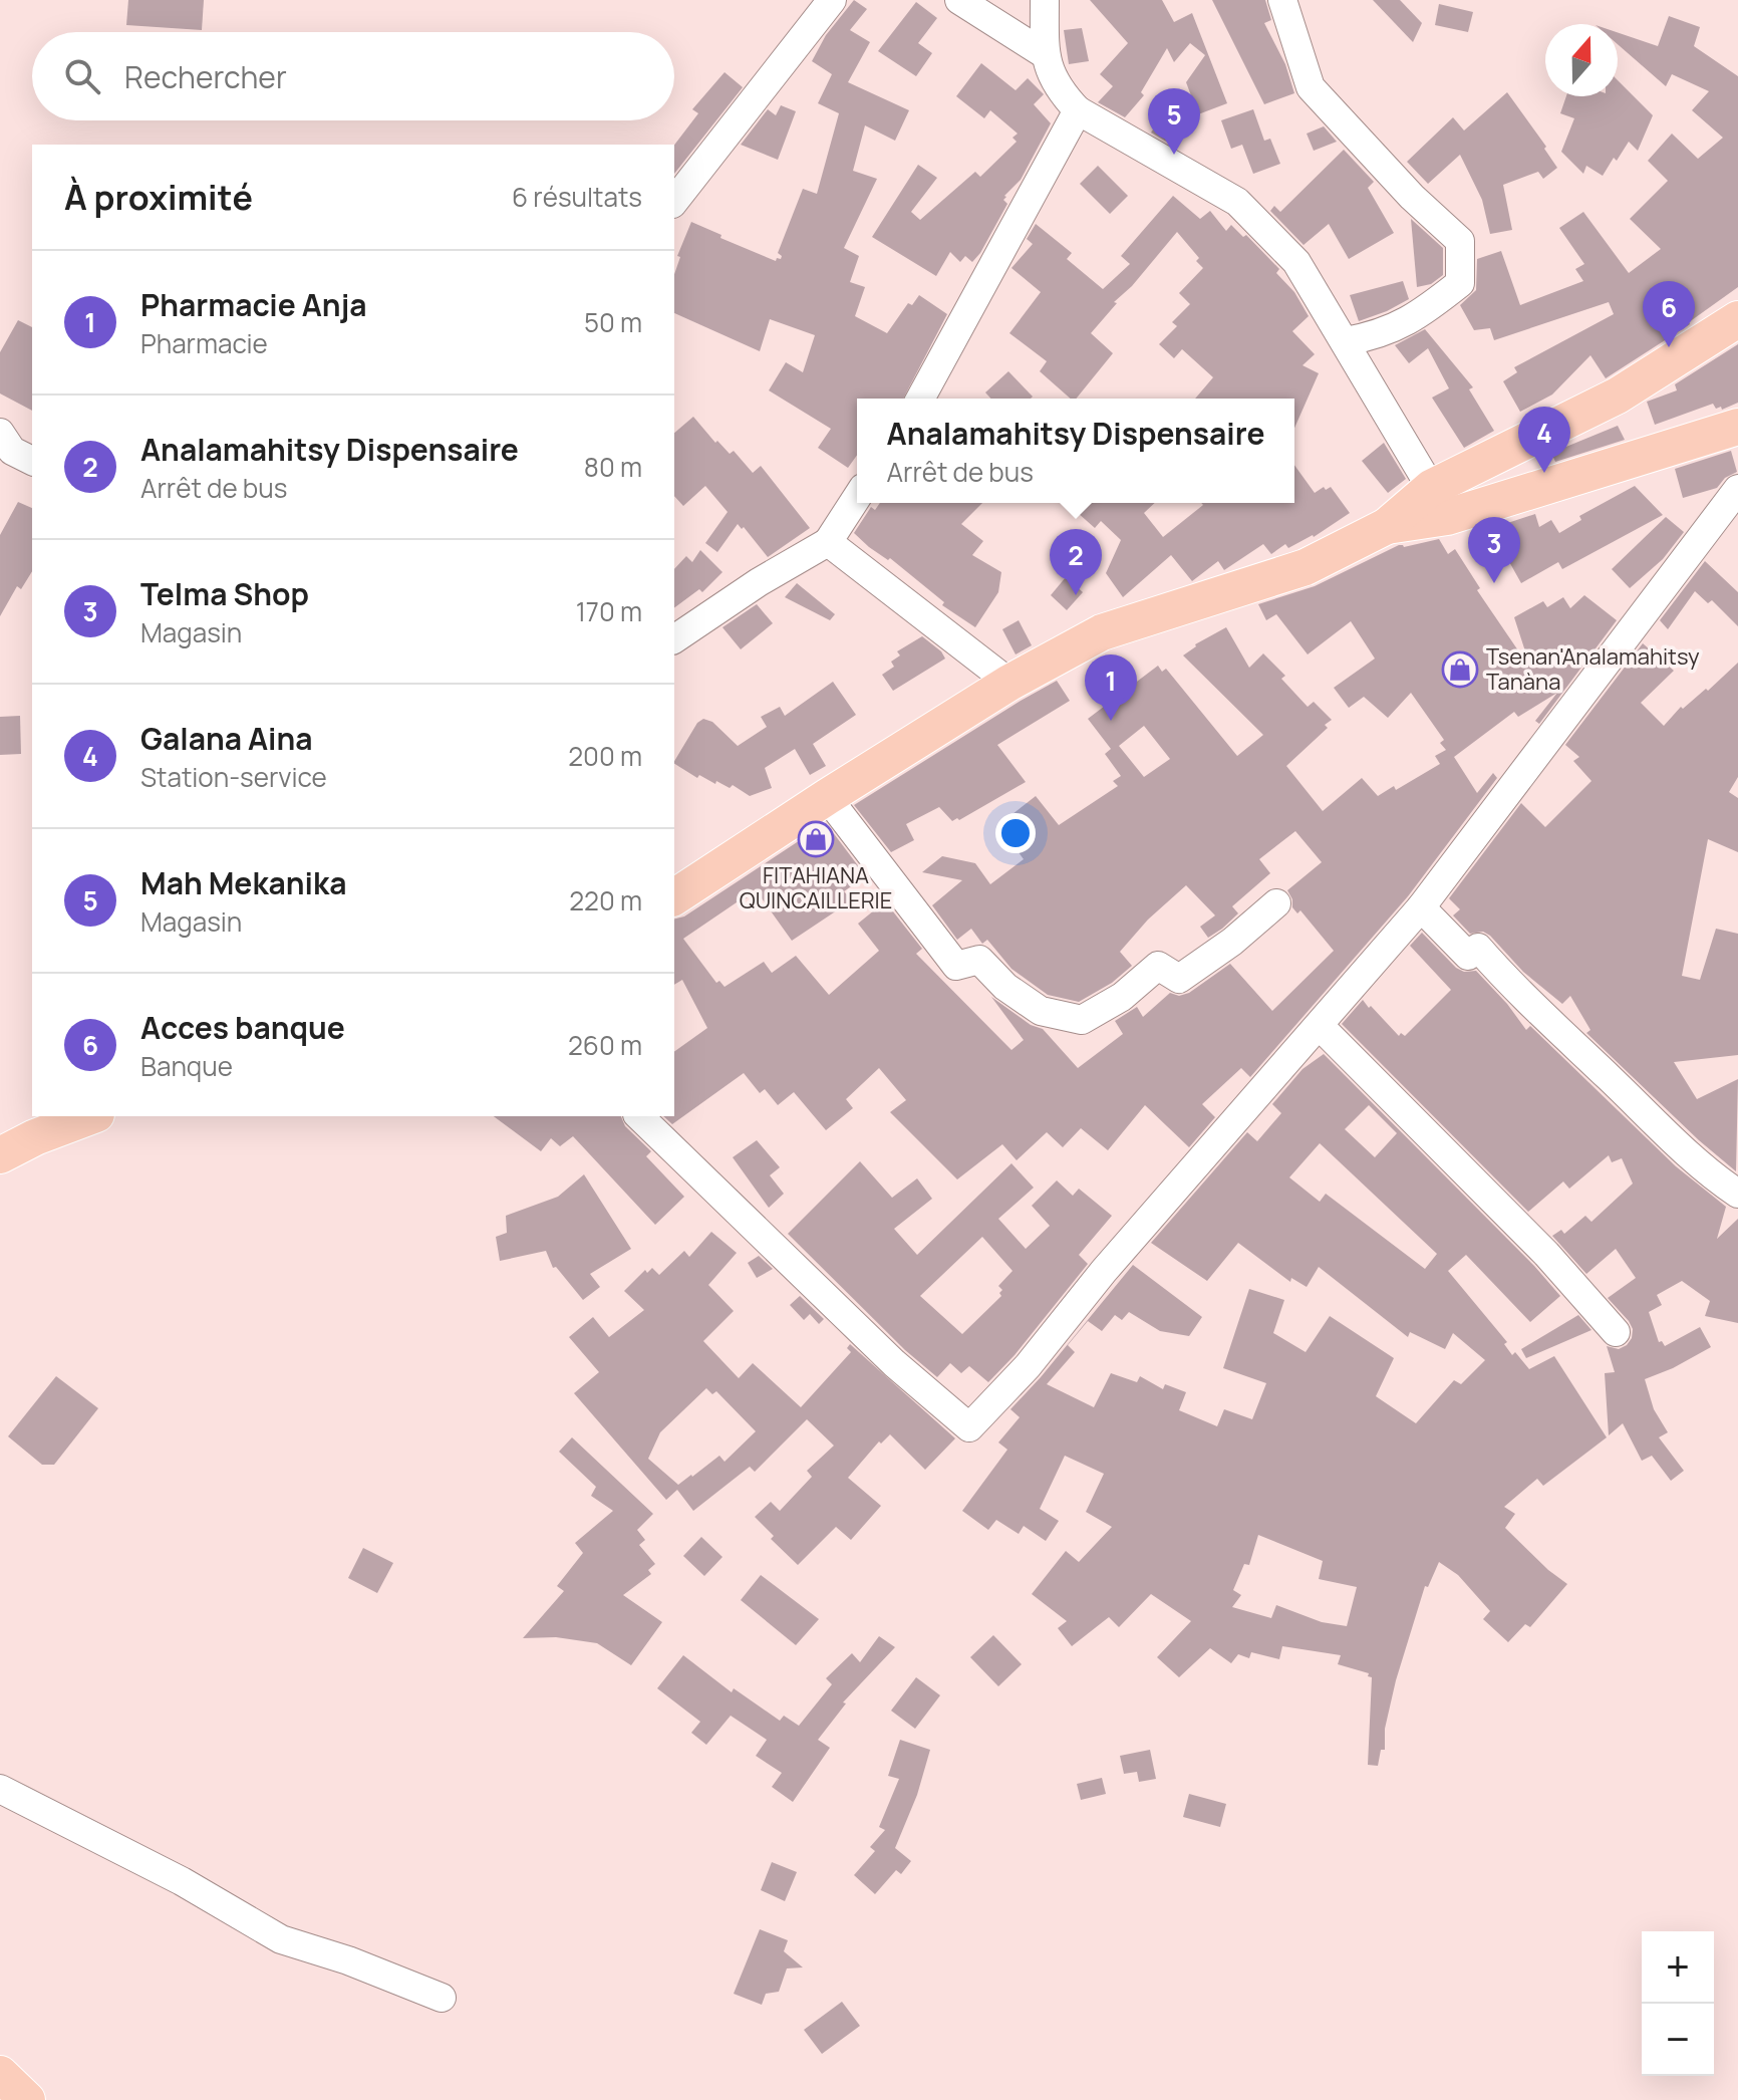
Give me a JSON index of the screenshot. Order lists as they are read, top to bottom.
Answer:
{
  "places": {
    "shop": ["Tsenan'Analamahitsy Tanàna", "FITAHIANA QUINCAILLERIE"]
  },
  "north": "top",
  "page": {
    "search": "Rechercher",
    "pins": [
      "5",
      "6",
      "4",
      "3",
      "2",
      "1"
    ],
    "heading": ["À proximité", "6 résultats"],
    "list": [
      {
        "mark": "1",
        "name": "Pharmacie Anja",
        "note": "Pharmacie",
        "value": "50 m"
      },
      {
        "mark": "2",
        "name": "Analamahitsy Dispensaire",
        "note": "Arrêt de bus",
        "value": "80 m"
      },
      {
        "mark": "3",
        "name": "Telma Shop",
        "note": "Magasin",
        "value": "170 m"
      },
      {
        "mark": "4",
        "name": "Galana Aina",
        "note": "Station-service",
        "value": "200 m"
      },
      {
        "mark": "5",
        "name": "Mah Mekanika",
        "note": "Magasin",
        "value": "220 m"
      },
      {
        "mark": "6",
        "name": "Acces banque",
        "note": "Banque",
        "value": "260 m"
      }
    ],
    "popup": ["Analamahitsy Dispensaire", "Arrêt de bus"],
    "map_buttons": ["+", "−"]
  }
}
